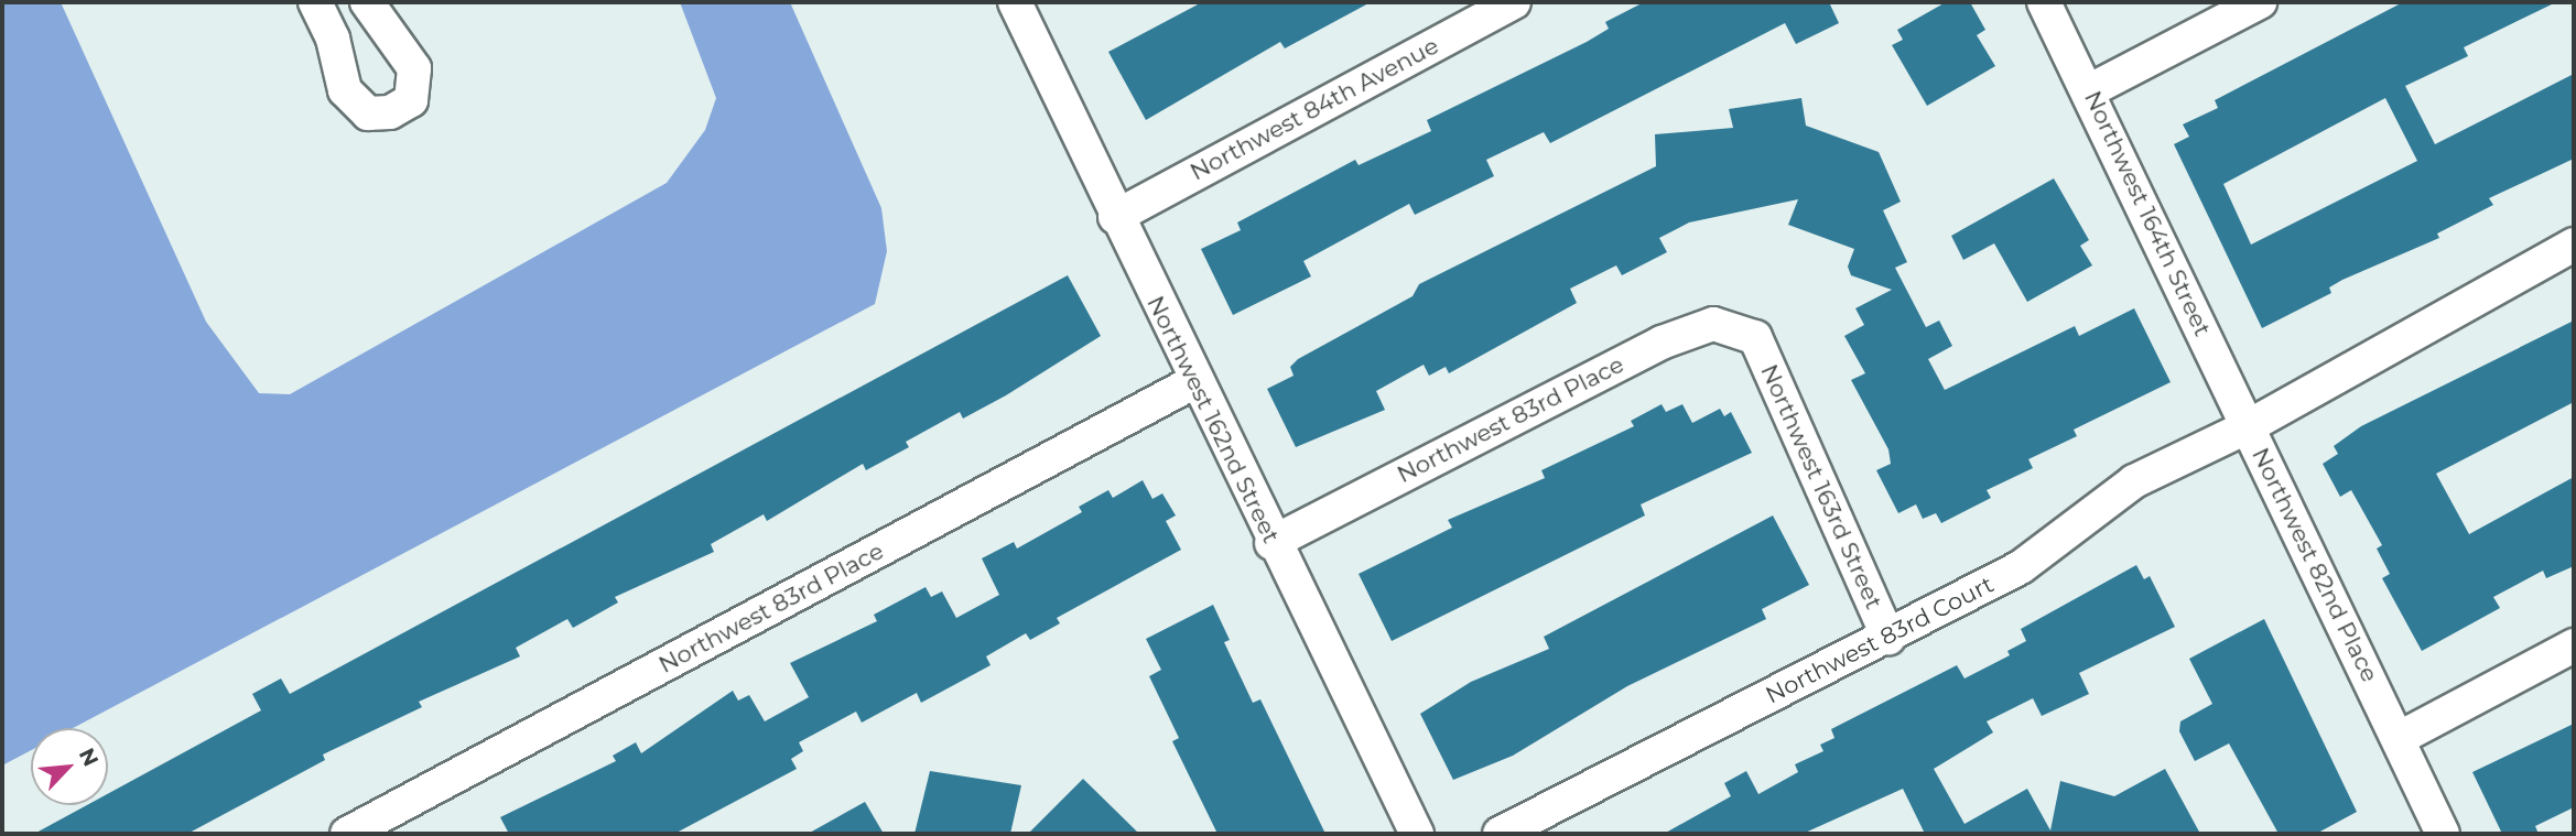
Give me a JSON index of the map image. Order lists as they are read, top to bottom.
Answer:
{
  "streets": {
    "street": [
      "Northwest 84th Avenue",
      "Northwest 164th Street",
      "Northwest 162nd Street",
      "Northwest 83rd Place",
      "Northwest 163rd Street",
      "Northwest 82nd Place",
      "Northwest 83rd Court"
    ]
  },
  "crossings": [
    ["Northwest 84th Avenue", "Northwest 162nd Street"],
    ["Northwest 164th Street", "Northwest 82nd Place"],
    ["Northwest 164th Street", "Northwest 83rd Court"],
    ["Northwest 162nd Street", "Northwest 83rd Place"],
    ["Northwest 83rd Place", "Northwest 163rd Street"],
    ["Northwest 163rd Street", "Northwest 83rd Court"],
    ["Northwest 82nd Place", "Northwest 83rd Court"]
  ],
  "north": "top right"
}
